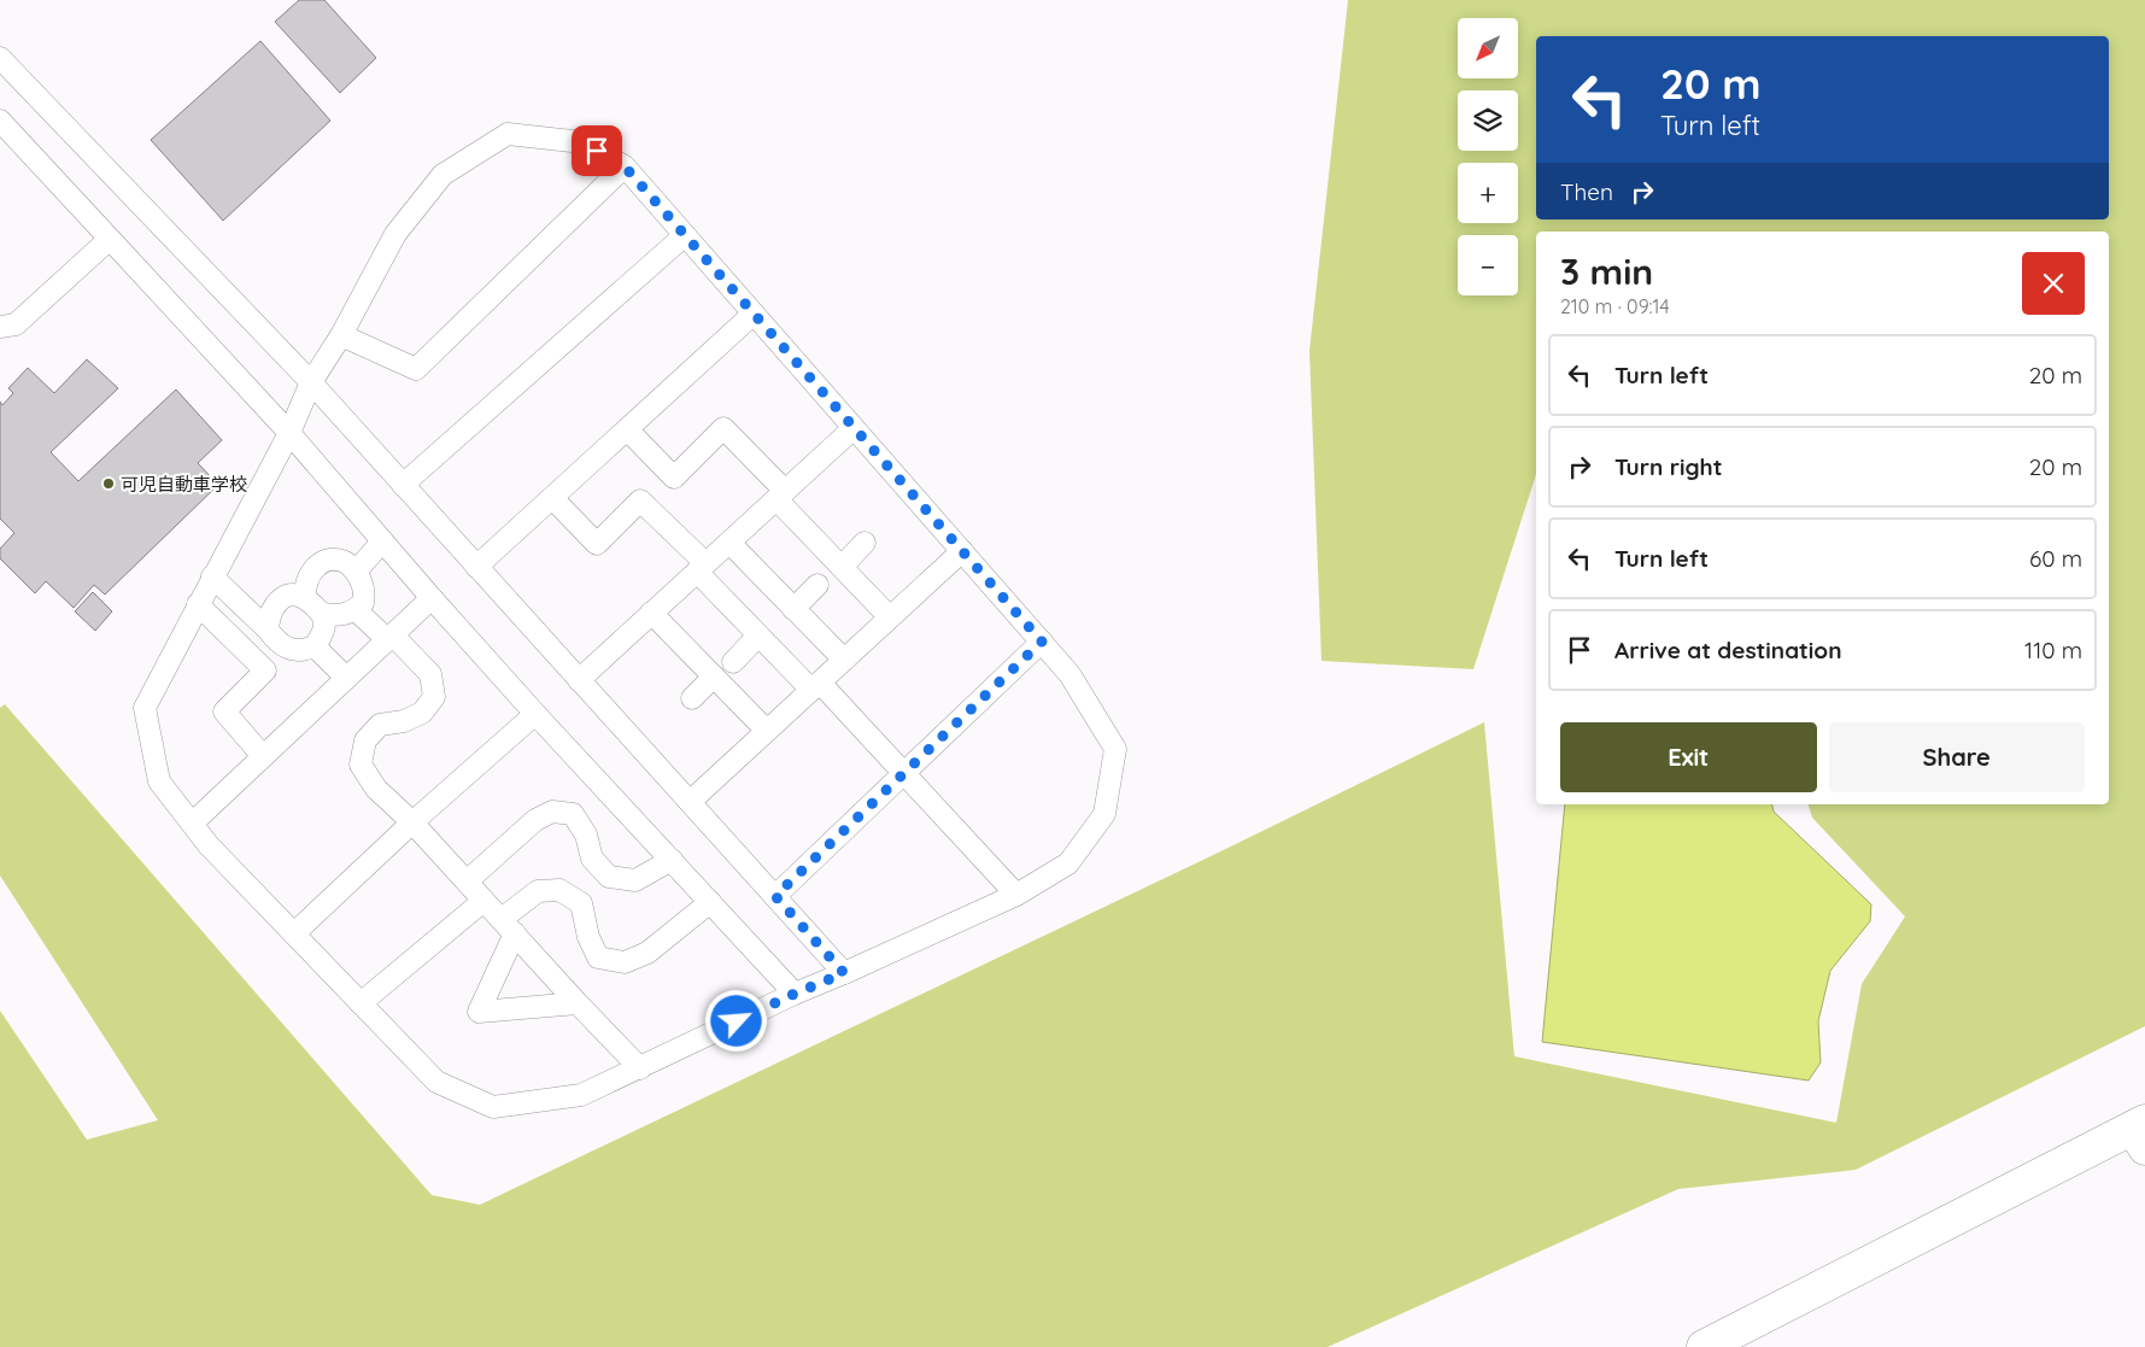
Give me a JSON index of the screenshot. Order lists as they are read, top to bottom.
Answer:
{
  "places": ["可児自動車学校"],
  "north": "bottom left",
  "page": {
    "map_buttons": ["+", "−"],
    "turn": ["20 m", "Turn left"],
    "then": "Then",
    "heading": ["3 min", "210 m · 09:14"],
    "list": [
      {
        "name": "Turn left",
        "value": "20 m"
      },
      {
        "name": "Turn right",
        "value": "20 m"
      },
      {
        "name": "Turn left",
        "value": "60 m"
      },
      {
        "name": "Arrive at destination",
        "value": "110 m"
      }
    ],
    "buttons": ["Exit", "Share"]
  }
}
